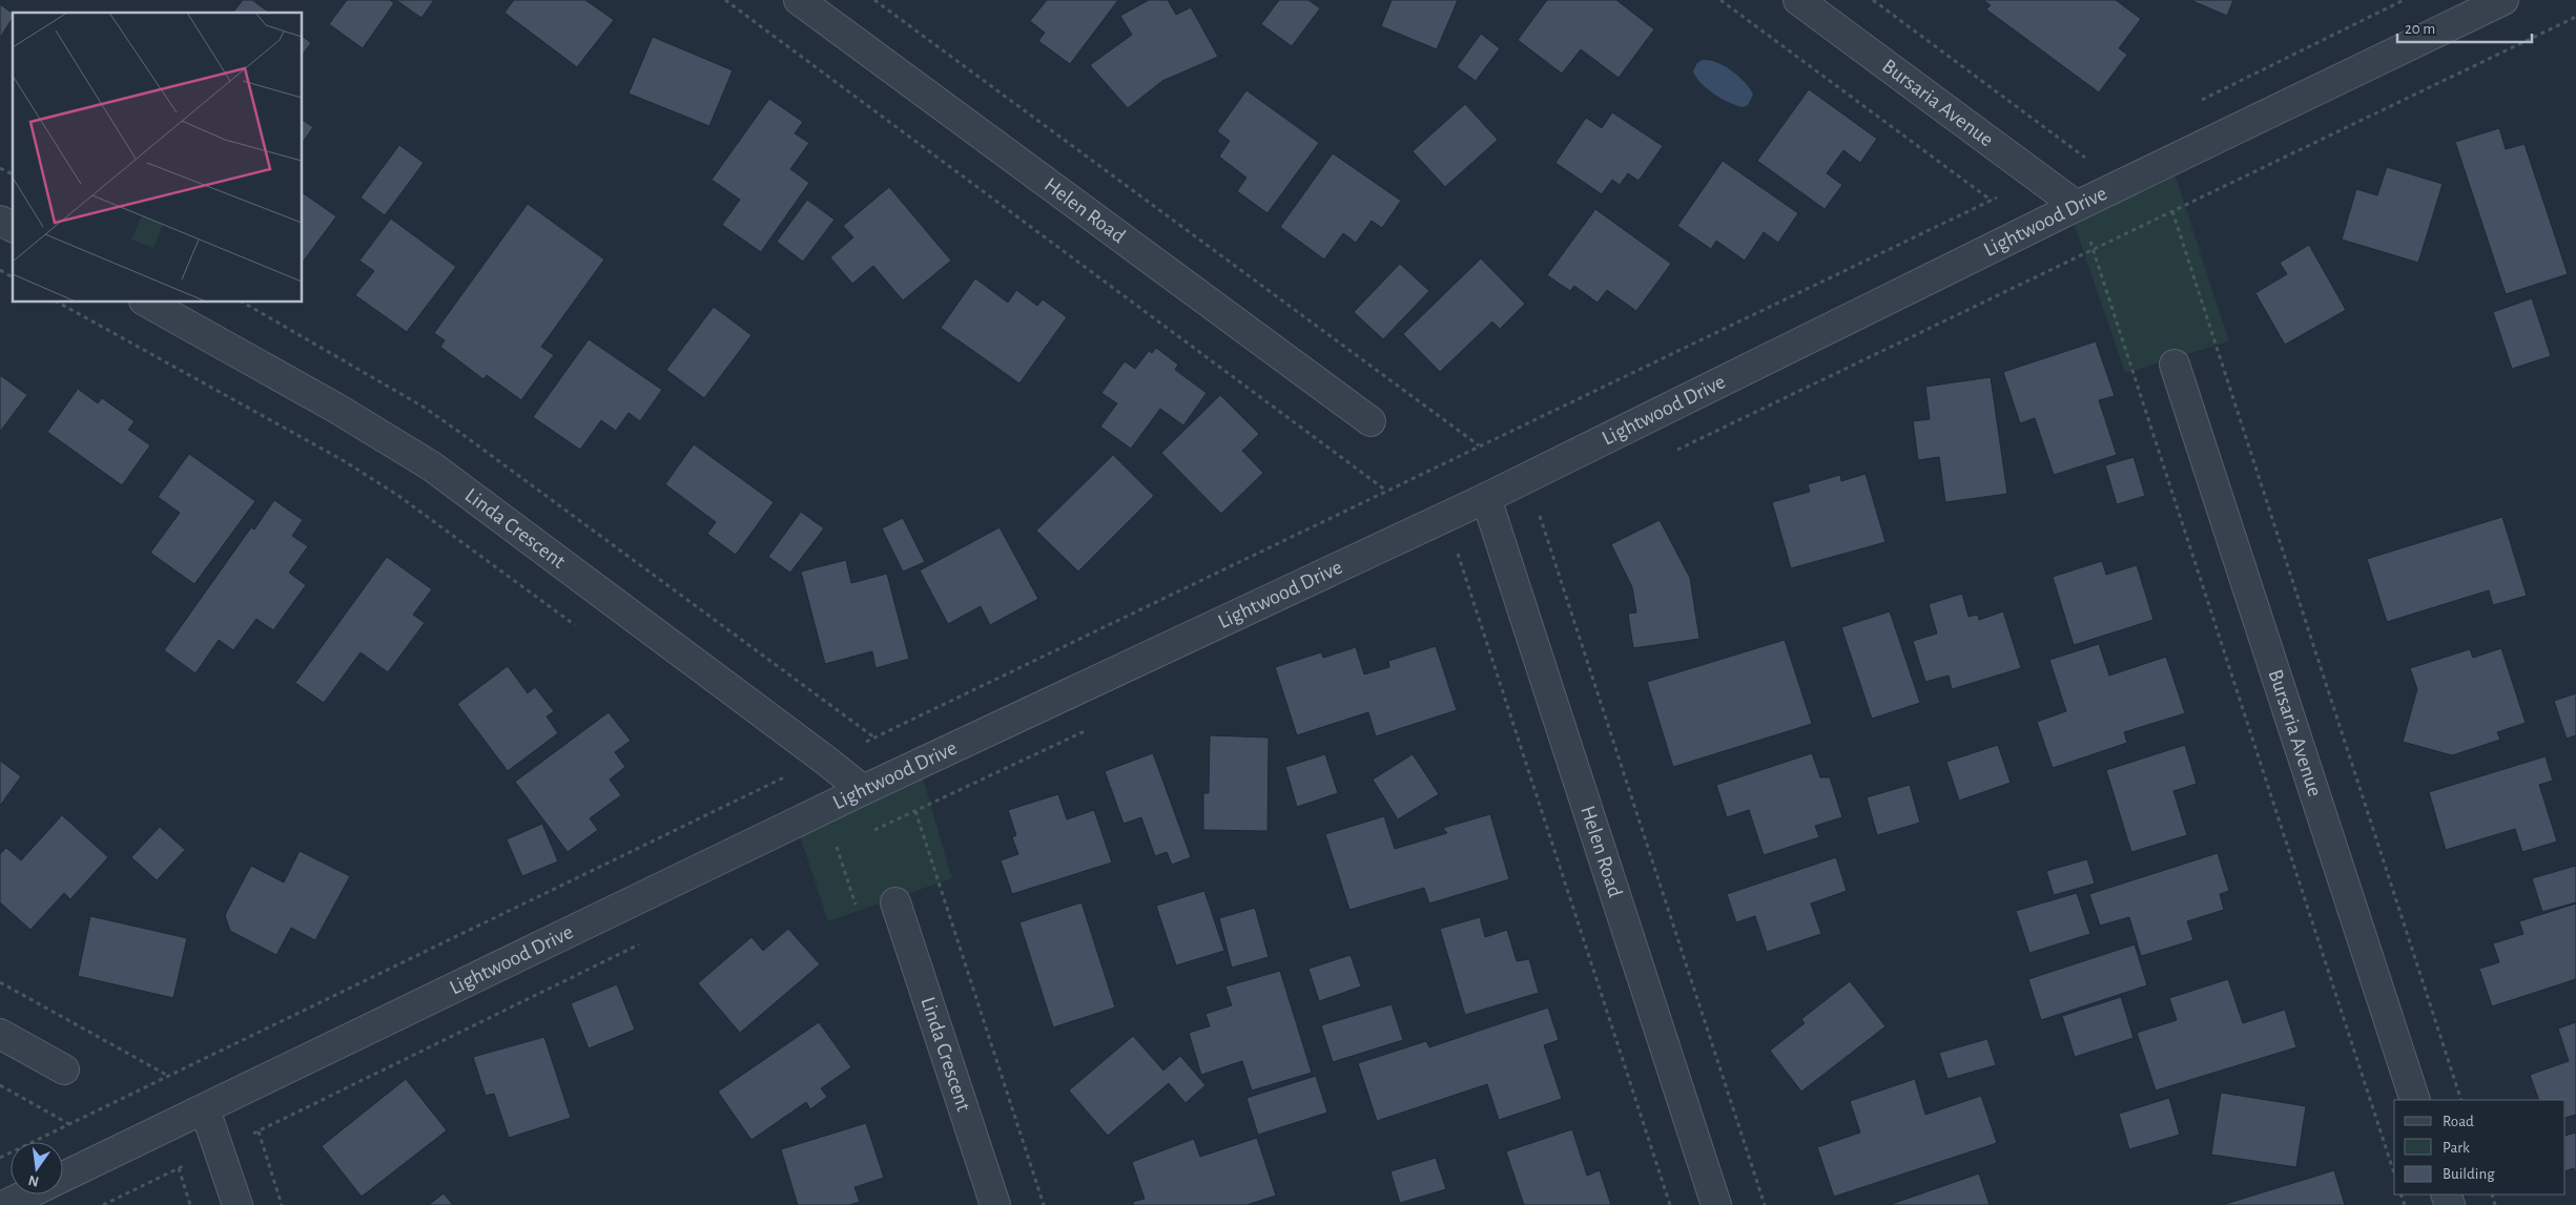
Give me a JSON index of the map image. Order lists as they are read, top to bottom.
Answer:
{
  "streets": {
    "street": [
      "Bursaria Avenue",
      "Helen Road",
      "Lightwood Drive",
      "Linda Crescent"
    ]
  },
  "crossings": [
    ["Bursaria Avenue", "Lightwood Drive"],
    ["Helen Road", "Lightwood Drive"],
    ["Lightwood Drive", "Linda Crescent"]
  ],
  "legend": ["Road", "Park", "Building"],
  "scale_bar": "20 m",
  "north": "bottom"
}
